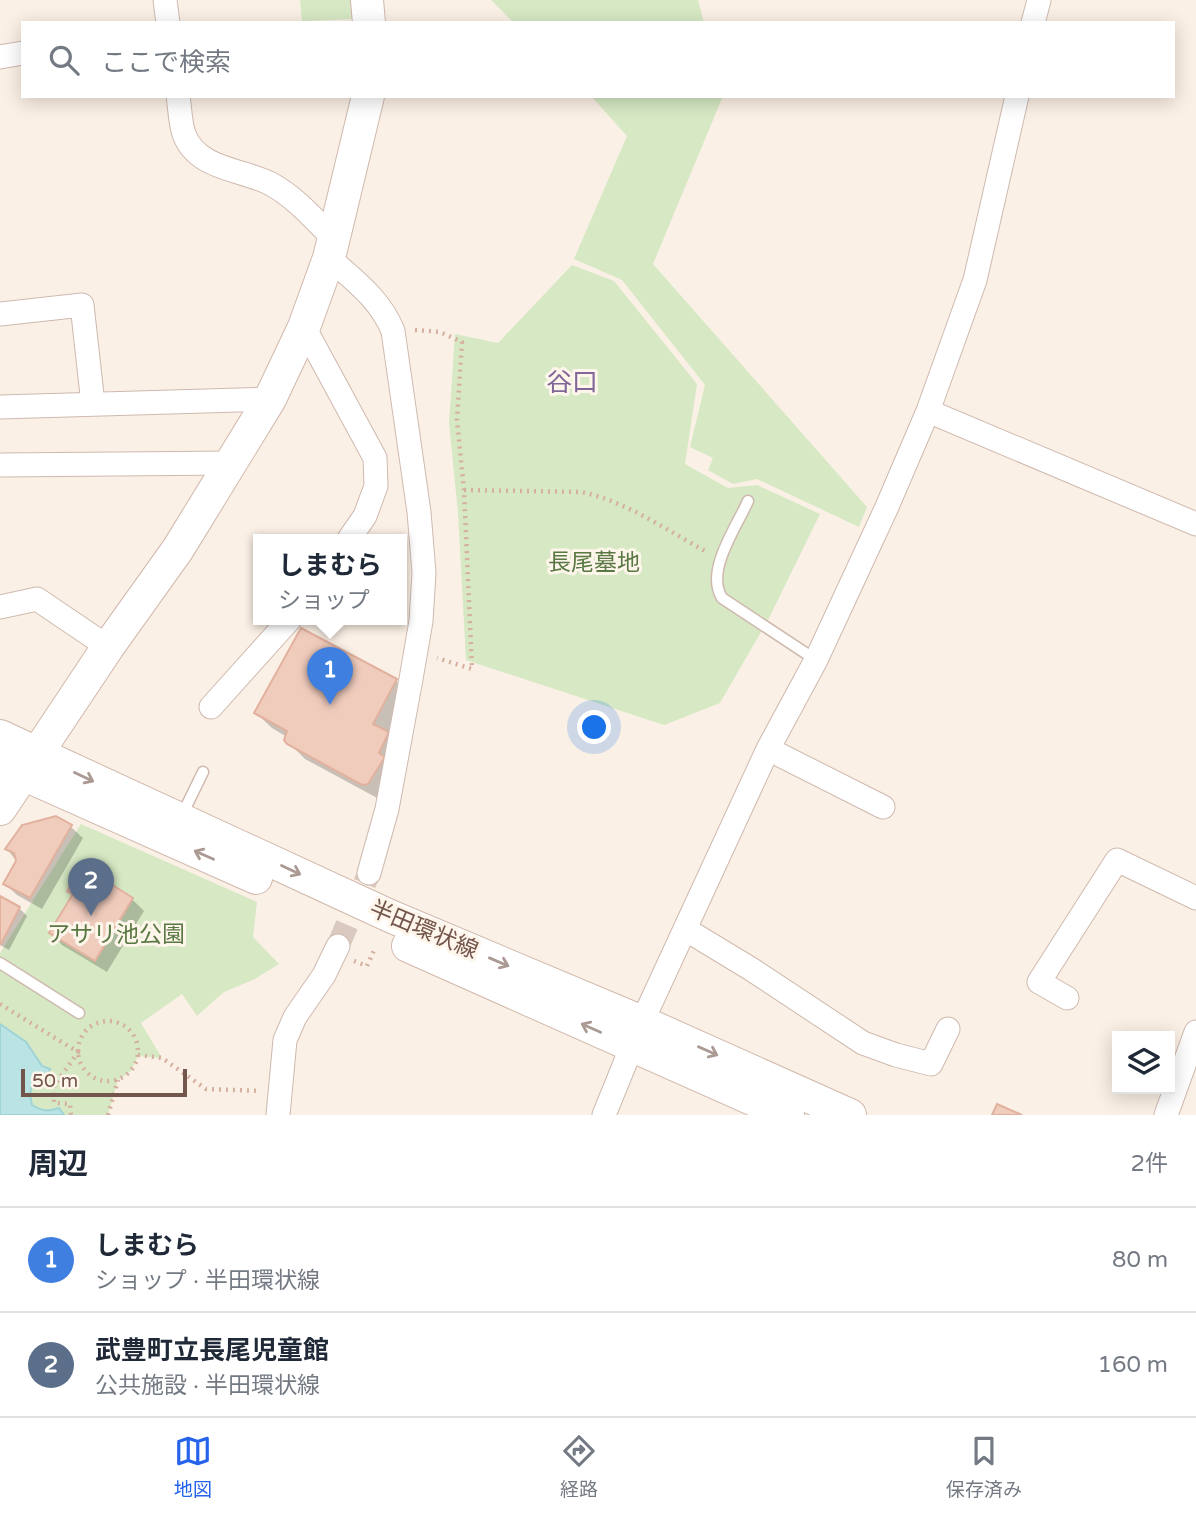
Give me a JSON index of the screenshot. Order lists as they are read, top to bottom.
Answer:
{
  "streets": {
    "main road": ["半田環状線"]
  },
  "districts": ["谷口"],
  "parks": ["長尾墓地", "アサリ池公園"],
  "scale_bar": "50 m",
  "page": {
    "search": "ここで検索",
    "popup": ["しまむら", "ショップ"],
    "pins": ["1", "2"],
    "scale": "50 m",
    "heading": ["周辺", "2件"],
    "list": [
      {
        "mark": "1",
        "name": "しまむら",
        "note": "ショップ · 半田環状線",
        "value": "80 m"
      },
      {
        "mark": "2",
        "name": "武豊町立長尾児童館",
        "note": "公共施設 · 半田環状線",
        "value": "160 m"
      }
    ],
    "nav": ["地図", "経路", "保存済み"]
  }
}
